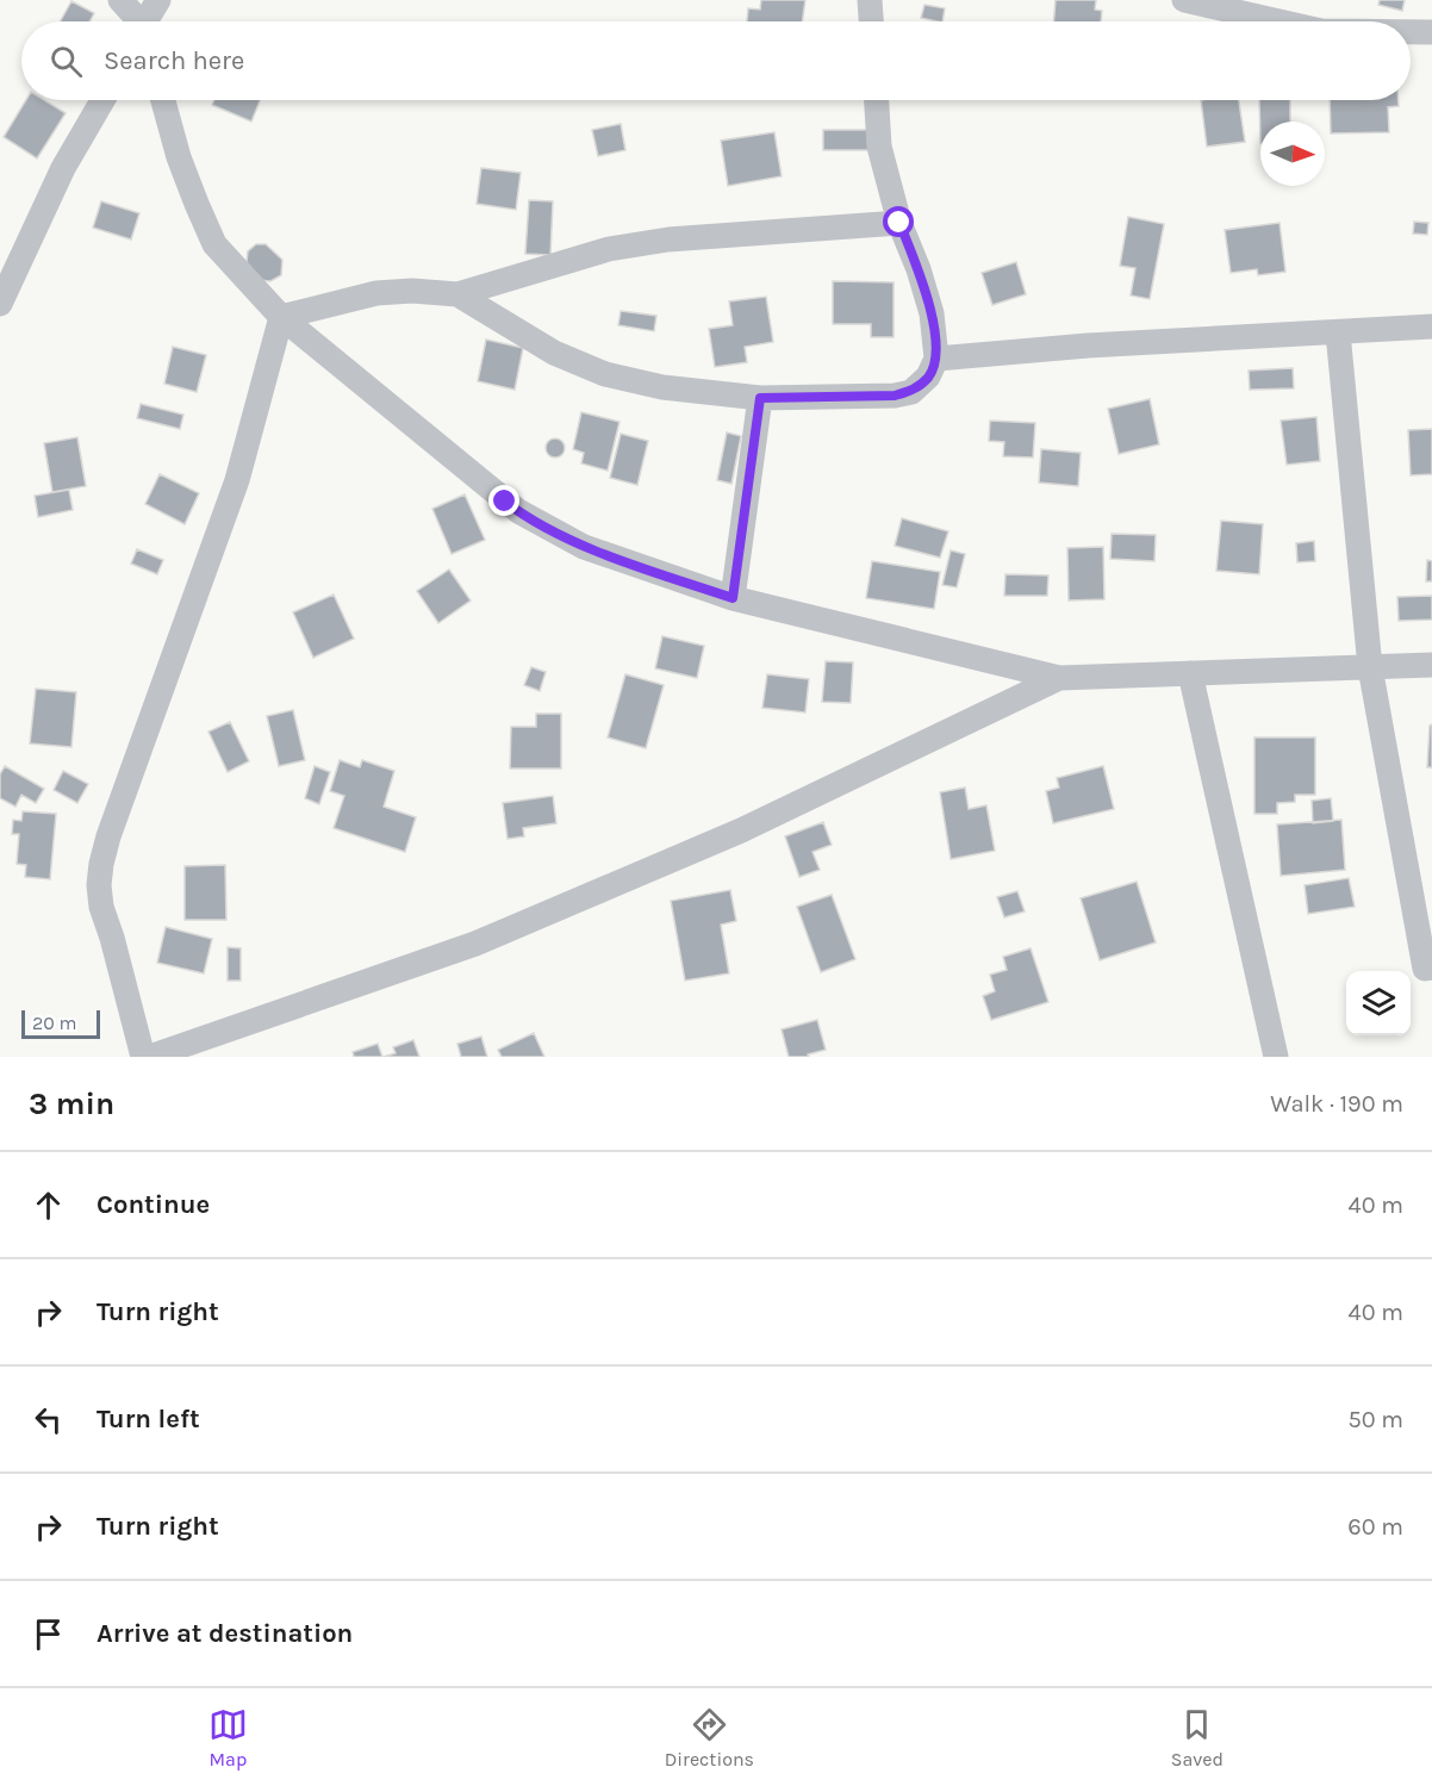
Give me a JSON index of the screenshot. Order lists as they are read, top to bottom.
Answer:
{
  "scale_bar": "20 m",
  "north": "right",
  "page": {
    "search": "Search here",
    "scale": "20 m",
    "heading": ["3 min", "Walk · 190 m"],
    "list": [
      ["Continue", "40 m"],
      ["Turn right", "40 m"],
      ["Turn left", "50 m"],
      ["Turn right", "60 m"],
      "Arrive at destination"
    ],
    "nav": ["Map", "Directions", "Saved"]
  }
}
